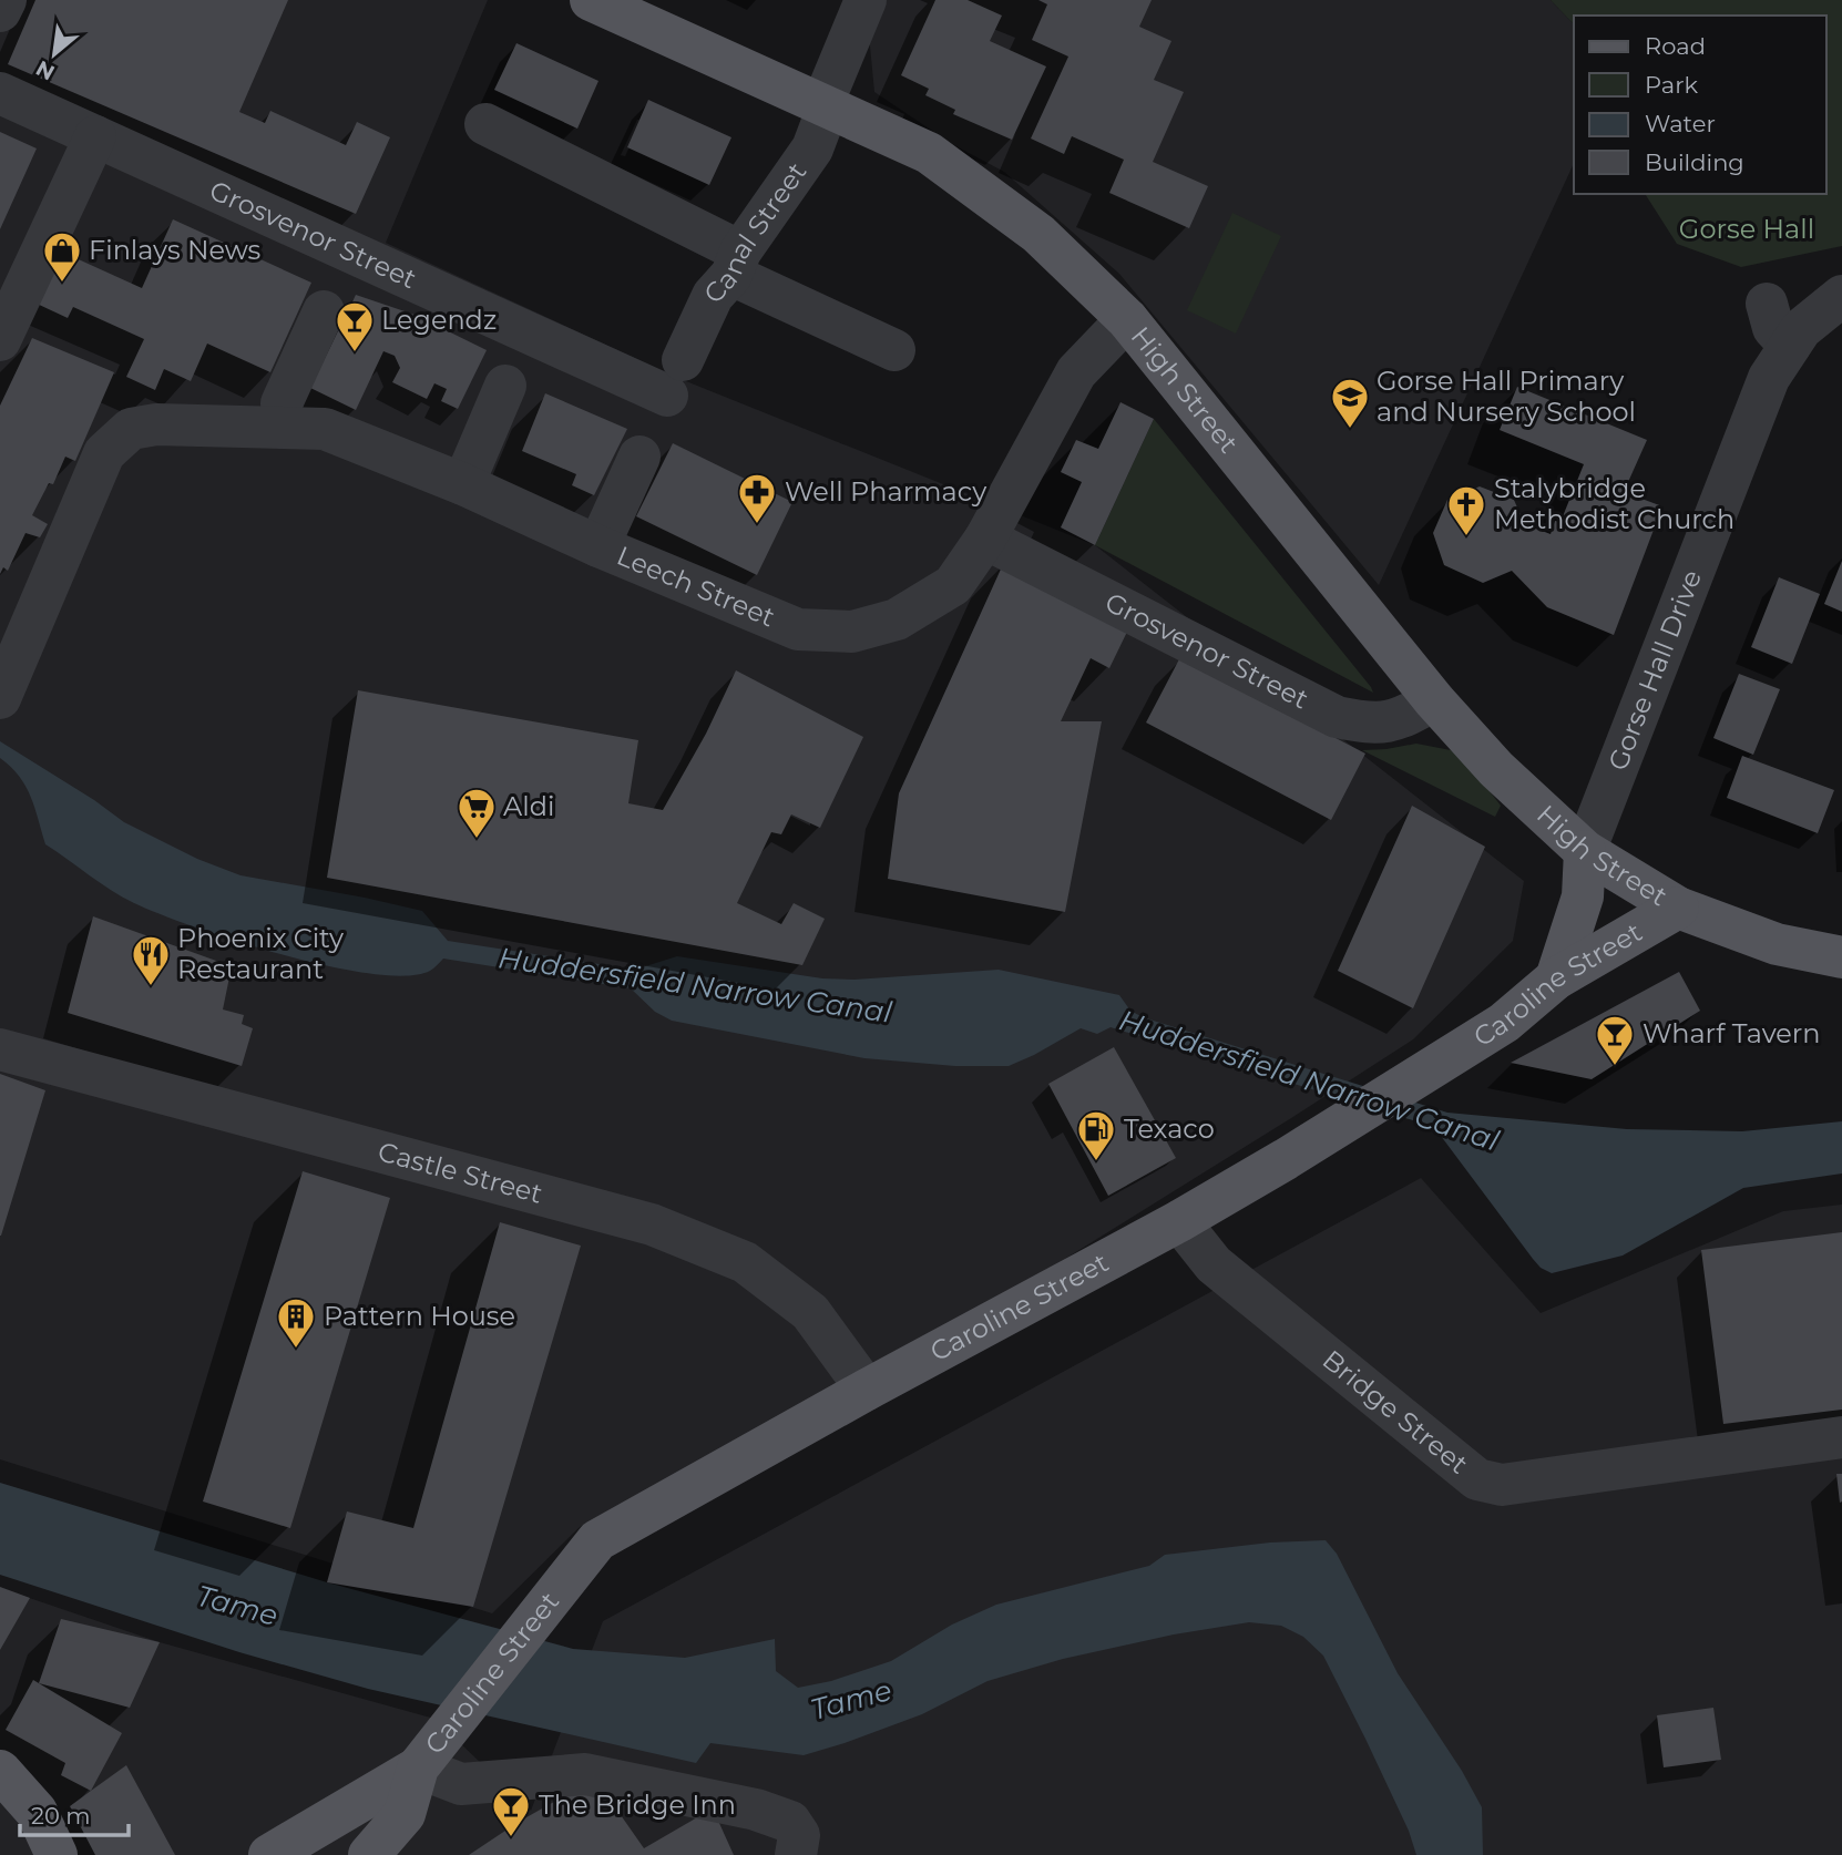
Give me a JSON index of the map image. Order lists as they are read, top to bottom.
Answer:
{
  "streets": {
    "main road": ["High Street", "Caroline Street"],
    "street": [
      "Canal Street",
      "Grosvenor Street",
      "Leech Street",
      "Gorse Hall Drive",
      "Castle Street",
      "Bridge Street"
    ]
  },
  "crossings": [
    ["Canal Street", "Grosvenor Street"],
    ["Canal Street", "High Street"],
    ["Grosvenor Street", "High Street"],
    ["Grosvenor Street", "Leech Street"],
    ["High Street", "Leech Street"],
    ["High Street", "Gorse Hall Drive"],
    ["High Street", "Caroline Street"],
    ["Caroline Street", "Castle Street"],
    ["Caroline Street", "Bridge Street"]
  ],
  "water": ["Huddersfield Narrow Canal", "Tame"],
  "parks": ["Gorse Hall"],
  "places": {
    "shop": ["Finlays News"],
    "bar": ["Legendz", "Wharf Tavern", "The Bridge Inn"],
    "school or university": ["Gorse Hall Primary and Nursery School"],
    "pharmacy": ["Well Pharmacy"],
    "church": ["Stalybridge Methodist Church"],
    "supermarket": ["Aldi"],
    "restaurant": ["Phoenix City Restaurant"],
    "fuel station": ["Texaco"],
    "building": ["Pattern House"]
  },
  "legend": [
    "Road",
    "Park",
    "Water",
    "Building"
  ],
  "scale_bar": "20 m",
  "north": "bottom left"
}
